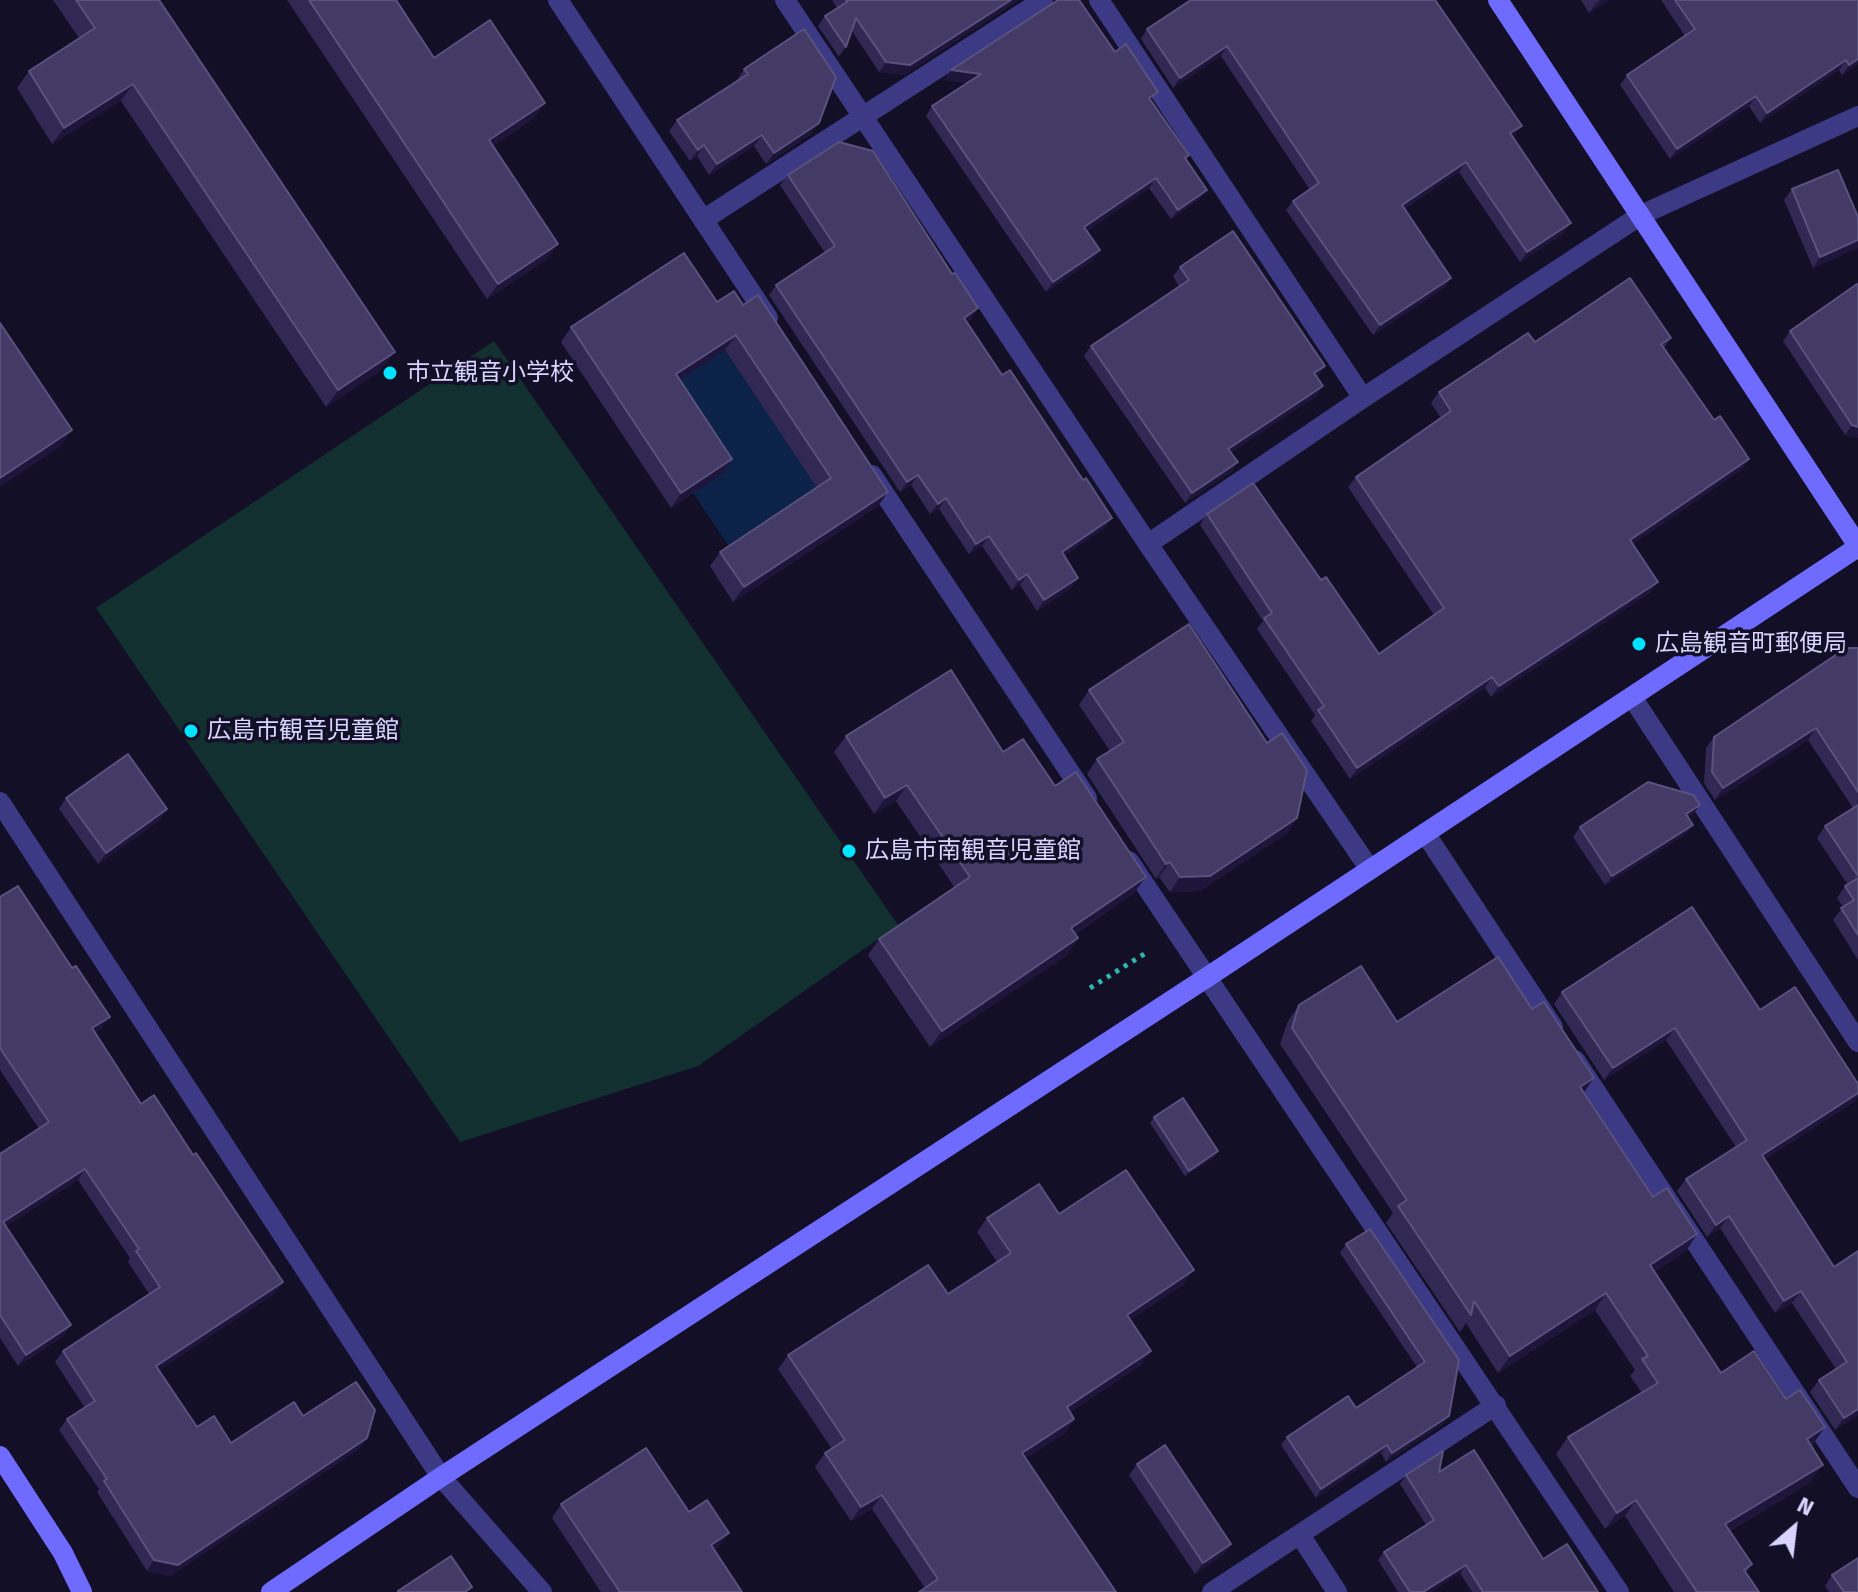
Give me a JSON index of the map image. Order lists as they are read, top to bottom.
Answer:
{
  "places": [
    "市立観音小学校",
    "広島観音町郵便局",
    "広島市観音児童館",
    "広島市南観音児童館"
  ],
  "north": "top right"
}
